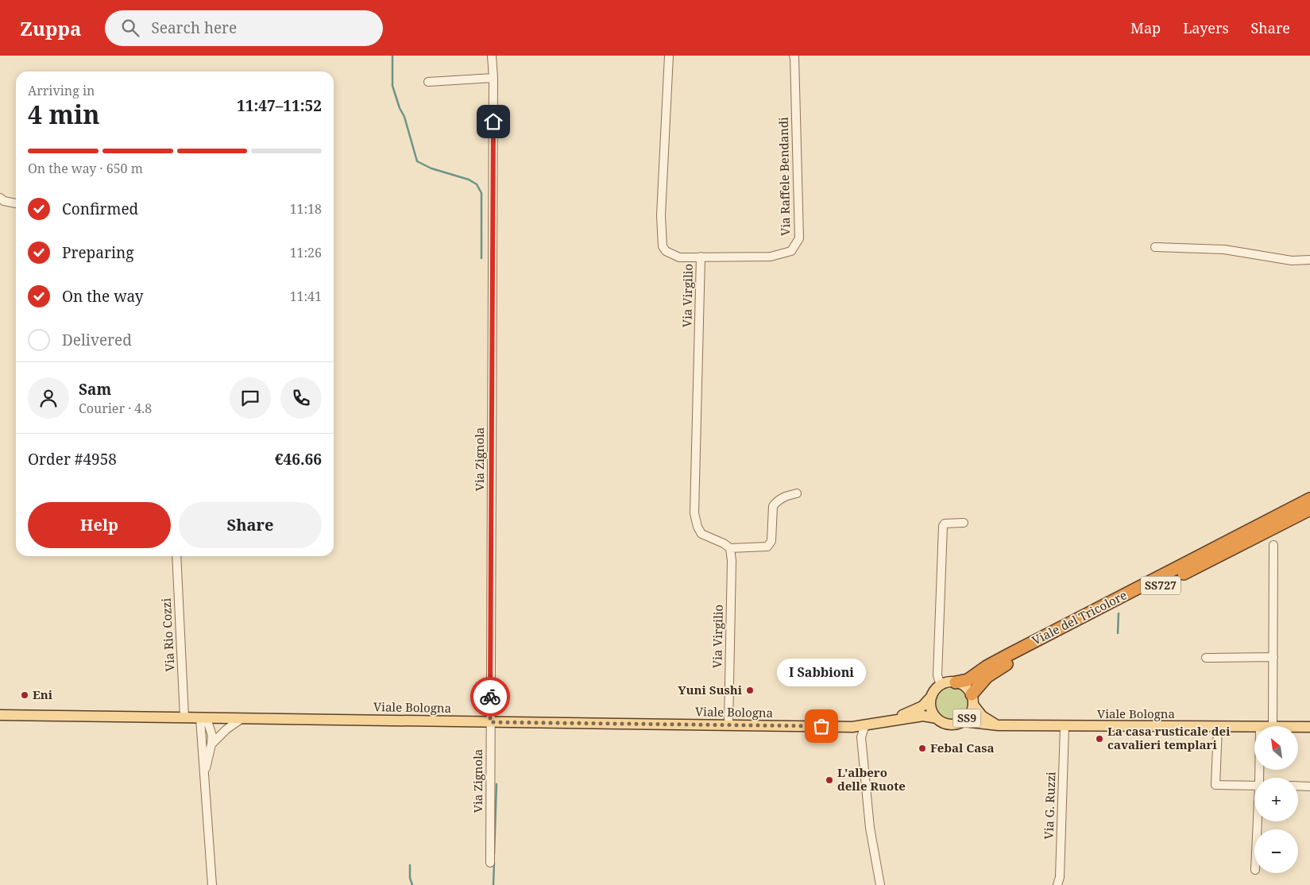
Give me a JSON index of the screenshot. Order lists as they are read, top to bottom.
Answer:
{
  "streets": {
    "highway": ["SS727", "Viale del Tricolore"],
    "main road": ["Viale Bologna", "SS9"],
    "street": [
      "Via Raffele Bendandi",
      "Via Virgilio",
      "Via Zignola",
      "Via Rio Cozzi",
      "Via G. Ruzzi"
    ]
  },
  "crossings": [
    ["Via Raffele Bendandi", "Via Virgilio"],
    ["Via Virgilio", "Viale Bologna"],
    ["Via Zignola", "Viale Bologna"],
    ["Viale del Tricolore", "Viale Bologna"],
    ["Viale del Tricolore", "SS9"],
    ["Via Rio Cozzi", "Viale Bologna"],
    ["Viale Bologna", "SS9"],
    ["Viale Bologna", "Via G. Ruzzi"]
  ],
  "places": [
    "Yuni Sushi",
    "Eni",
    "I Sabbioni",
    "La casa rusticale dei cavalieri templari",
    "Febal Casa",
    "L'albero delle Ruote"
  ],
  "north": "top left",
  "page": {
    "header": "Zuppa",
    "search": "Search here",
    "nav": ["Map", "Layers", "Share"],
    "heading": ["4 min", "Arriving in", "11:47–11:52"],
    "panel": [
      "Sam",
      "Courier · 4.8",
      "Order #4958",
      "€46.66"
    ],
    "bar": "On the way · 650 m",
    "list": [
      ["Confirmed", "11:18"],
      ["Preparing", "11:26"],
      ["On the way", "11:41"],
      "Delivered"
    ],
    "buttons": ["Help", "Share"],
    "bubble": "I Sabbioni",
    "map_buttons": ["+", "−"]
  }
}
